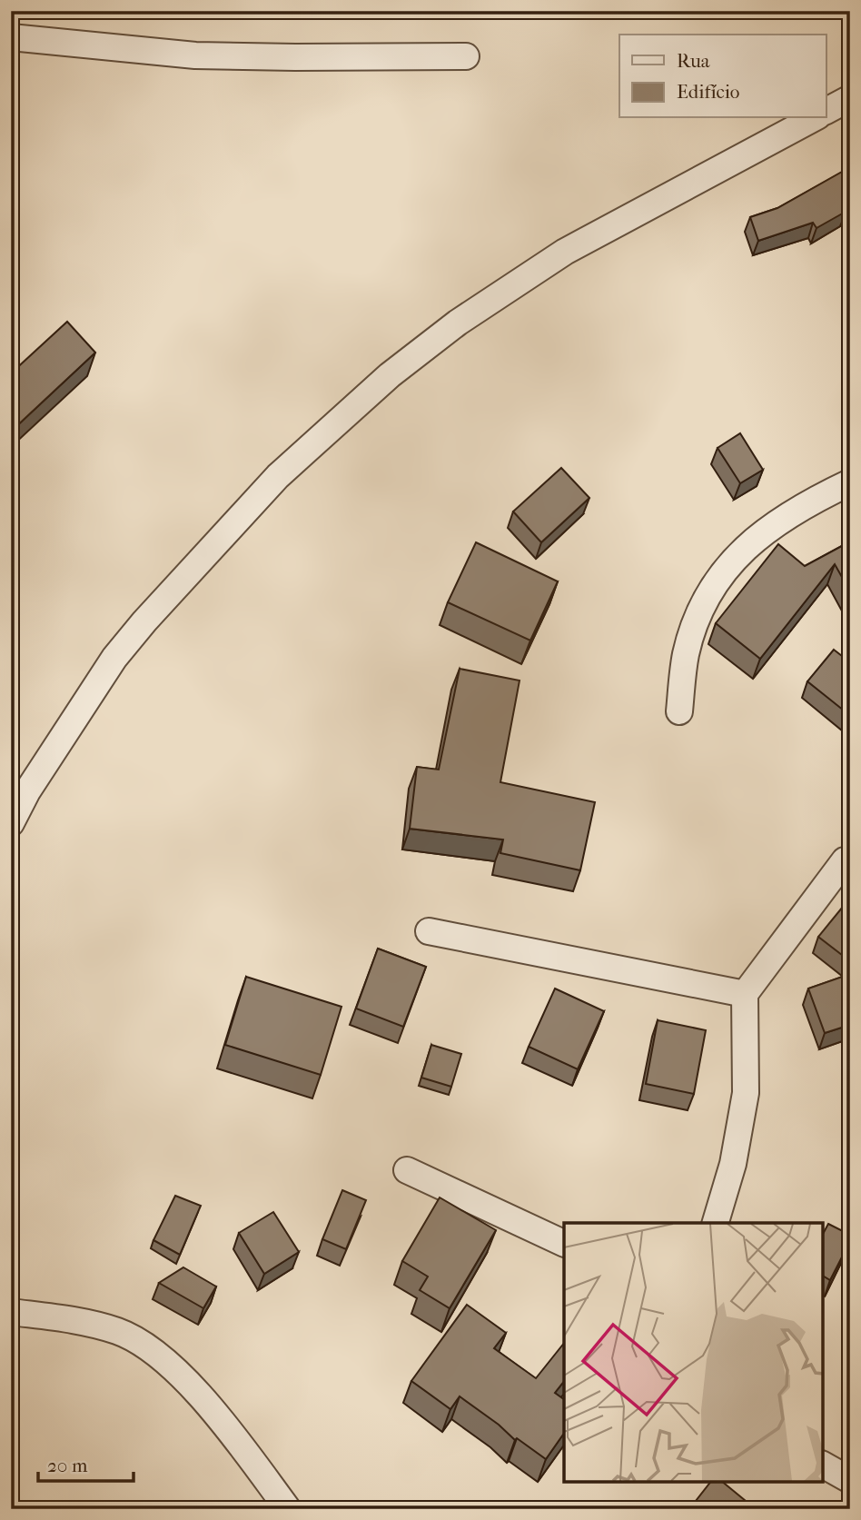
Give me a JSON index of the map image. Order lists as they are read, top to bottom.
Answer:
{
  "legend": ["Rua", "Edifício"],
  "scale_bar": "20 m"
}
